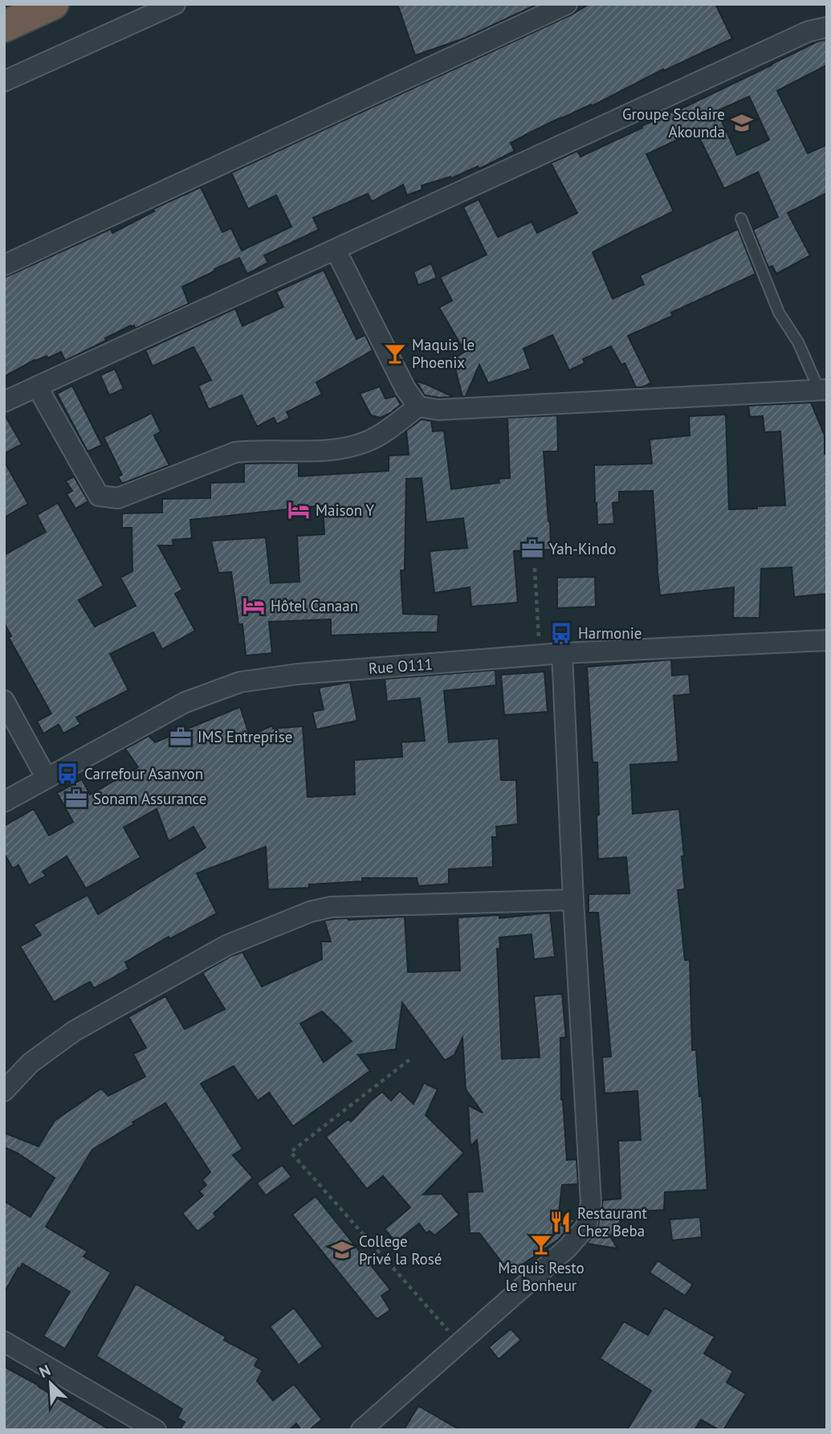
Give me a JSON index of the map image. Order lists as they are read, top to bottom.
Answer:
{
  "streets": {
    "street": ["Rue O111"]
  },
  "places": {
    "school or university": ["Groupe Scolaire Akounda", "College Privé la Rosé"],
    "bar": ["Maquis le Phoenix", "Maquis Resto le Bonheur"],
    "hotel": ["Maison Y", "Hôtel Canaan"],
    "office": ["Yah-Kindo", "IMS Entreprise", "Sonam Assurance"],
    "bus stop": ["Harmonie", "Carrefour Asanvon"],
    "restaurant": ["Restaurant Chez Beba"]
  },
  "north": "top left"
}
